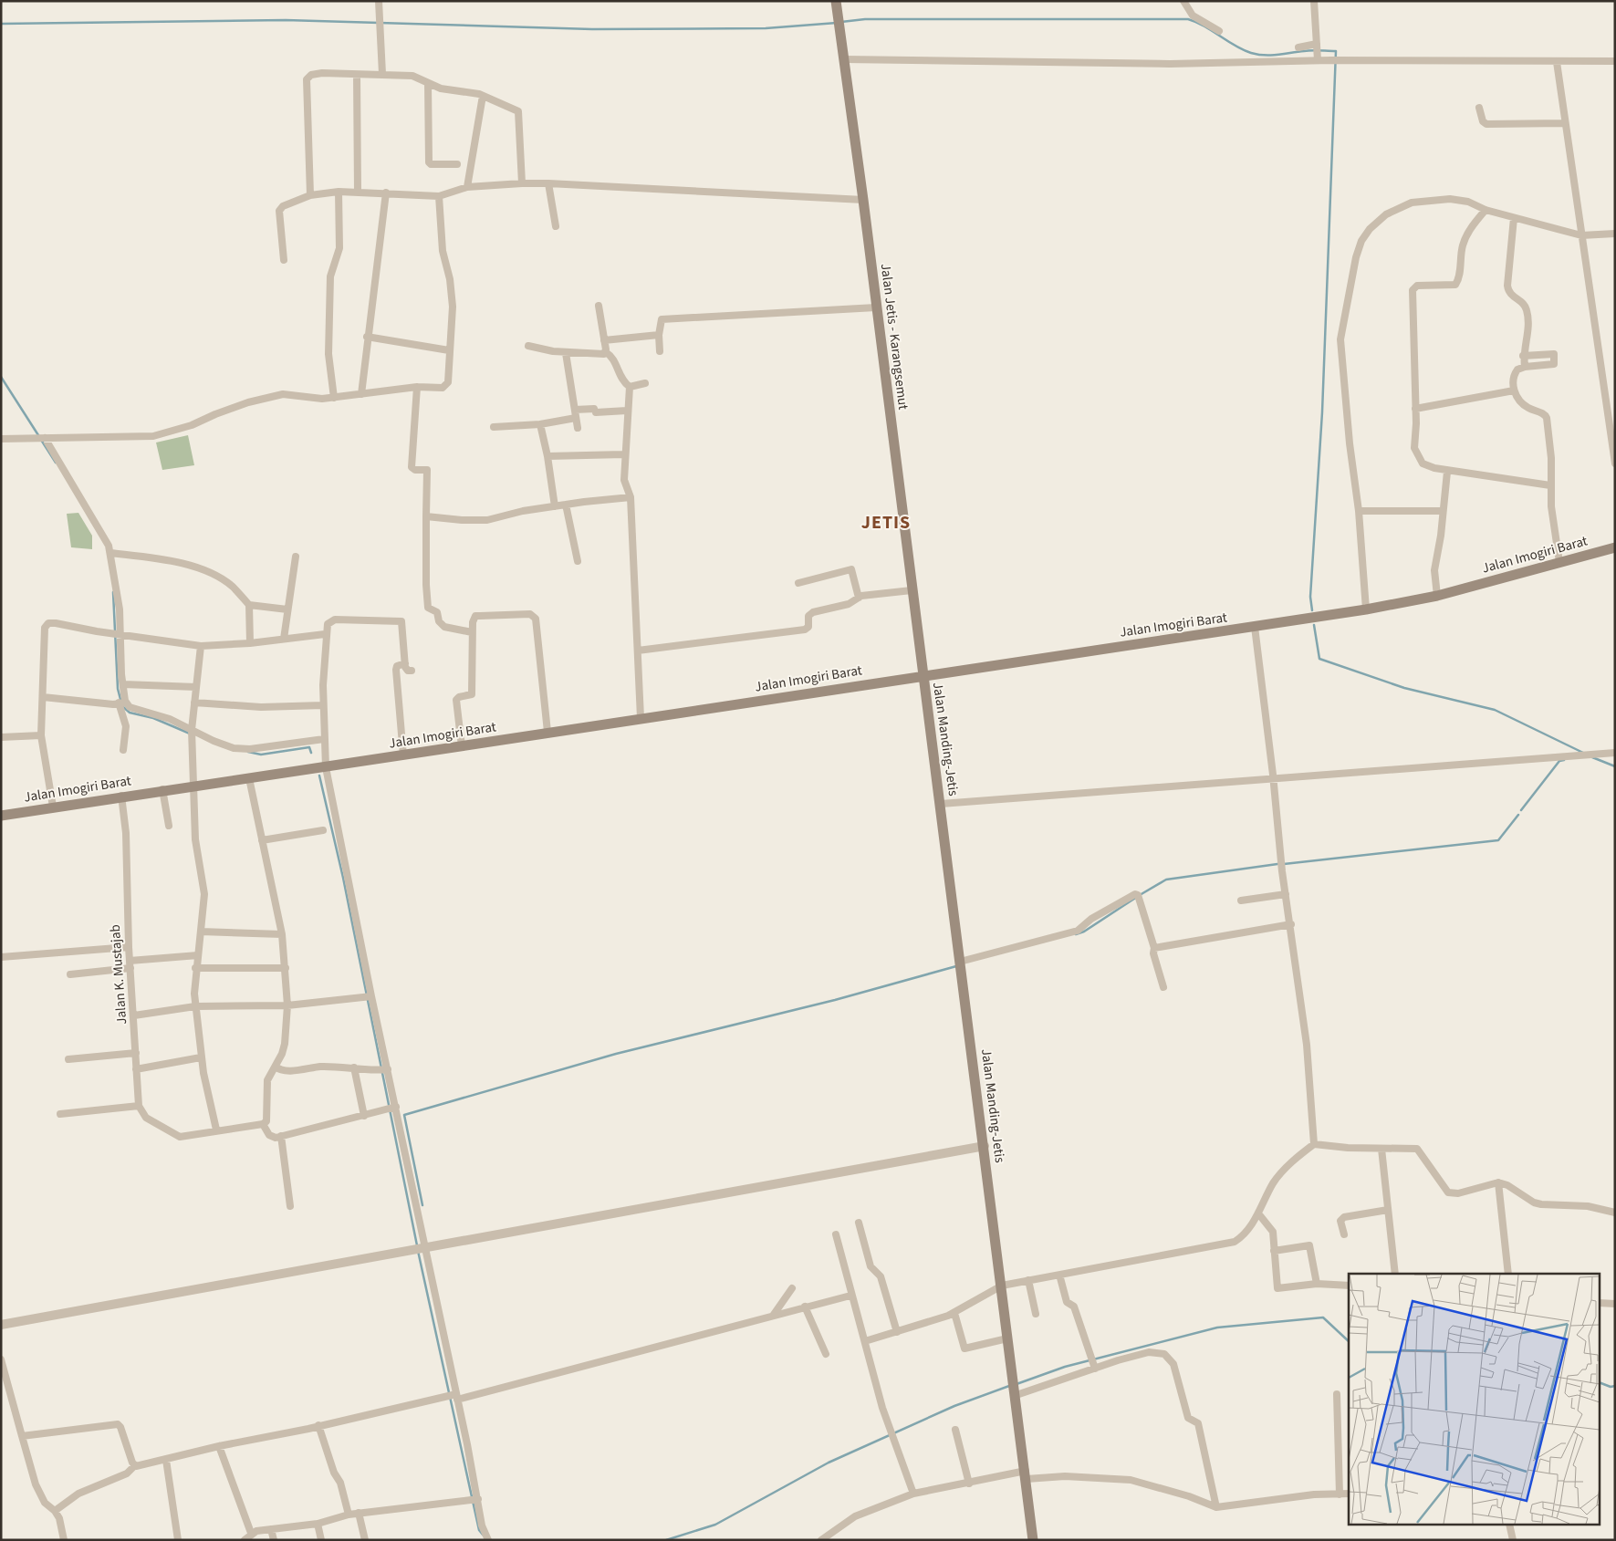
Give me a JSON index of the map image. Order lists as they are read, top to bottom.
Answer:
{
  "streets": {
    "main road": ["Jalan Jetis - Karangsemut", "Jalan Imogiri Barat", "Jalan Manding-Jetis"],
    "street": ["Jalan K. Mustajab"]
  },
  "crossings": [
    ["Jalan Jetis - Karangsemut", "Jalan Imogiri Barat"],
    ["Jalan Jetis - Karangsemut", "Jalan Manding-Jetis"],
    ["Jalan Imogiri Barat", "Jalan Manding-Jetis"],
    ["Jalan Imogiri Barat", "Jalan K. Mustajab"]
  ],
  "districts": ["JETIS"]
}
